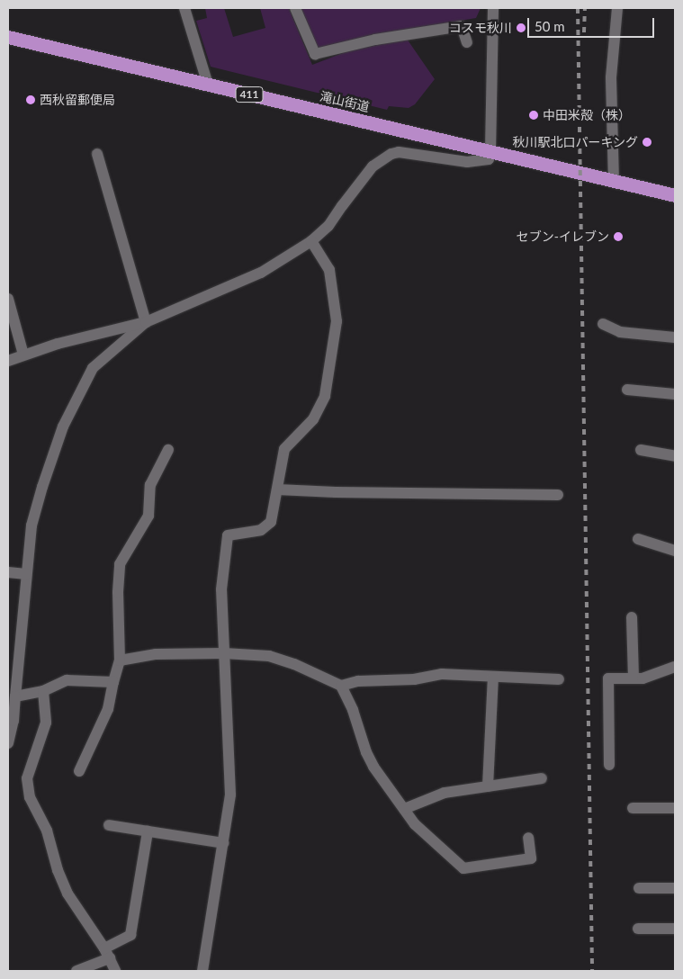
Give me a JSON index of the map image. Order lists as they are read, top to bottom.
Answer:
{
  "streets": {
    "highway": ["411", "滝山街道"]
  },
  "places": [
    "コスモ秋川",
    "西秋留郵便局",
    "中田米殻（株）",
    "秋川駅北口パーキング",
    "セブン-イレブン"
  ],
  "scale_bar": "50 m"
}
